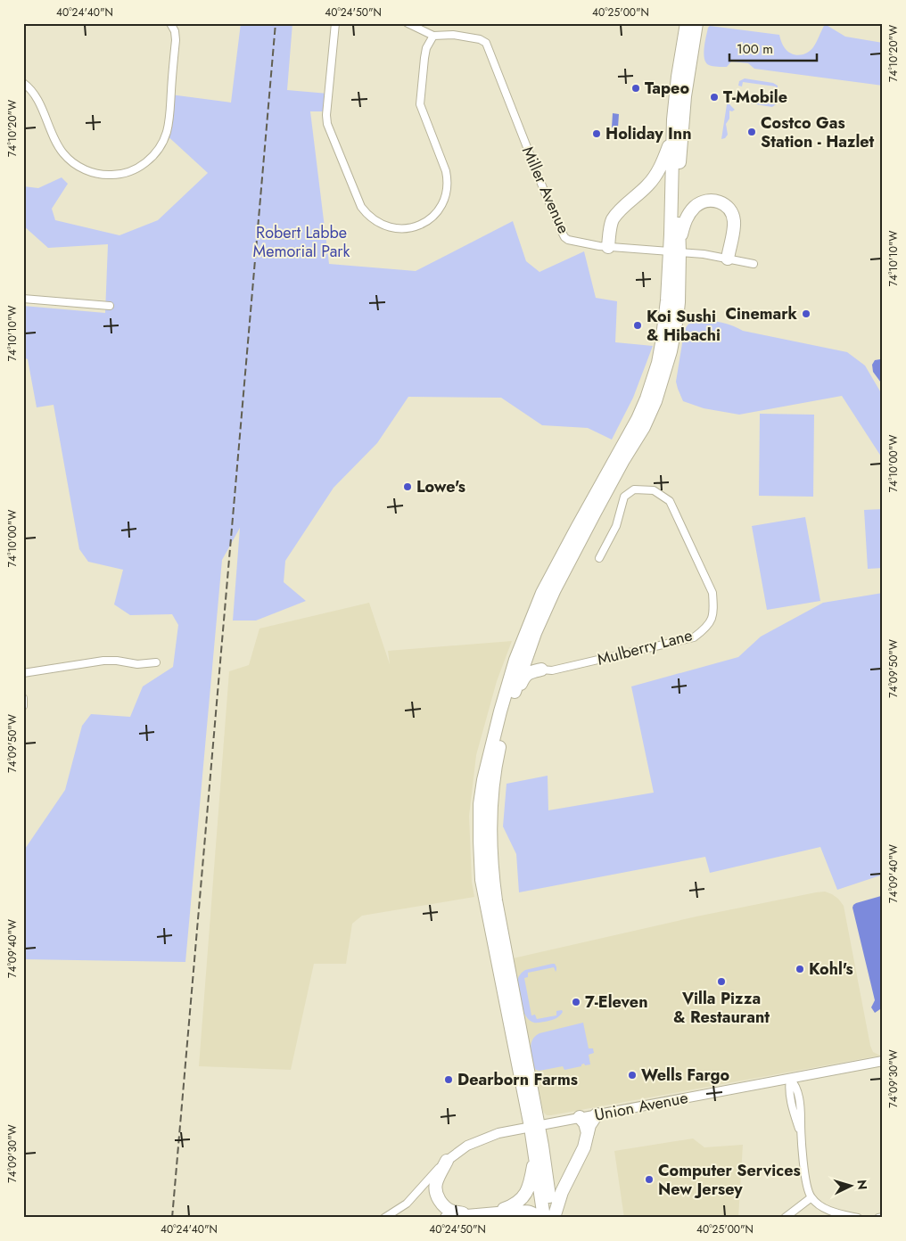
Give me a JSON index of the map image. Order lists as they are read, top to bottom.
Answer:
{
  "streets": {
    "street": ["Miller Avenue", "Mulberry Lane", "Union Avenue"]
  },
  "parks": ["Robert Labbe Memorial Park"],
  "places": [
    "Tapeo",
    "T-Mobile",
    "Costco Gas Station - Hazlet",
    "Holiday Inn",
    "Cinemark",
    "Koi Sushi & Hibachi",
    "Lowe's",
    "Kohl's",
    "Villa Pizza & Restaurant",
    "7-Eleven",
    "Wells Fargo",
    "Dearborn Farms",
    "Computer Services New Jersey"
  ],
  "scale_bar": "100 m",
  "north": "right",
  "coordinates": [
    "40°24'40\"N",
    "40°24'50\"N",
    "40°25'00\"N",
    "74°10'20\"W",
    "74°10'10\"W",
    "74°10'00\"W",
    "74°09'50\"W",
    "74°09'40\"W",
    "74°09'30\"W"
  ]
}
